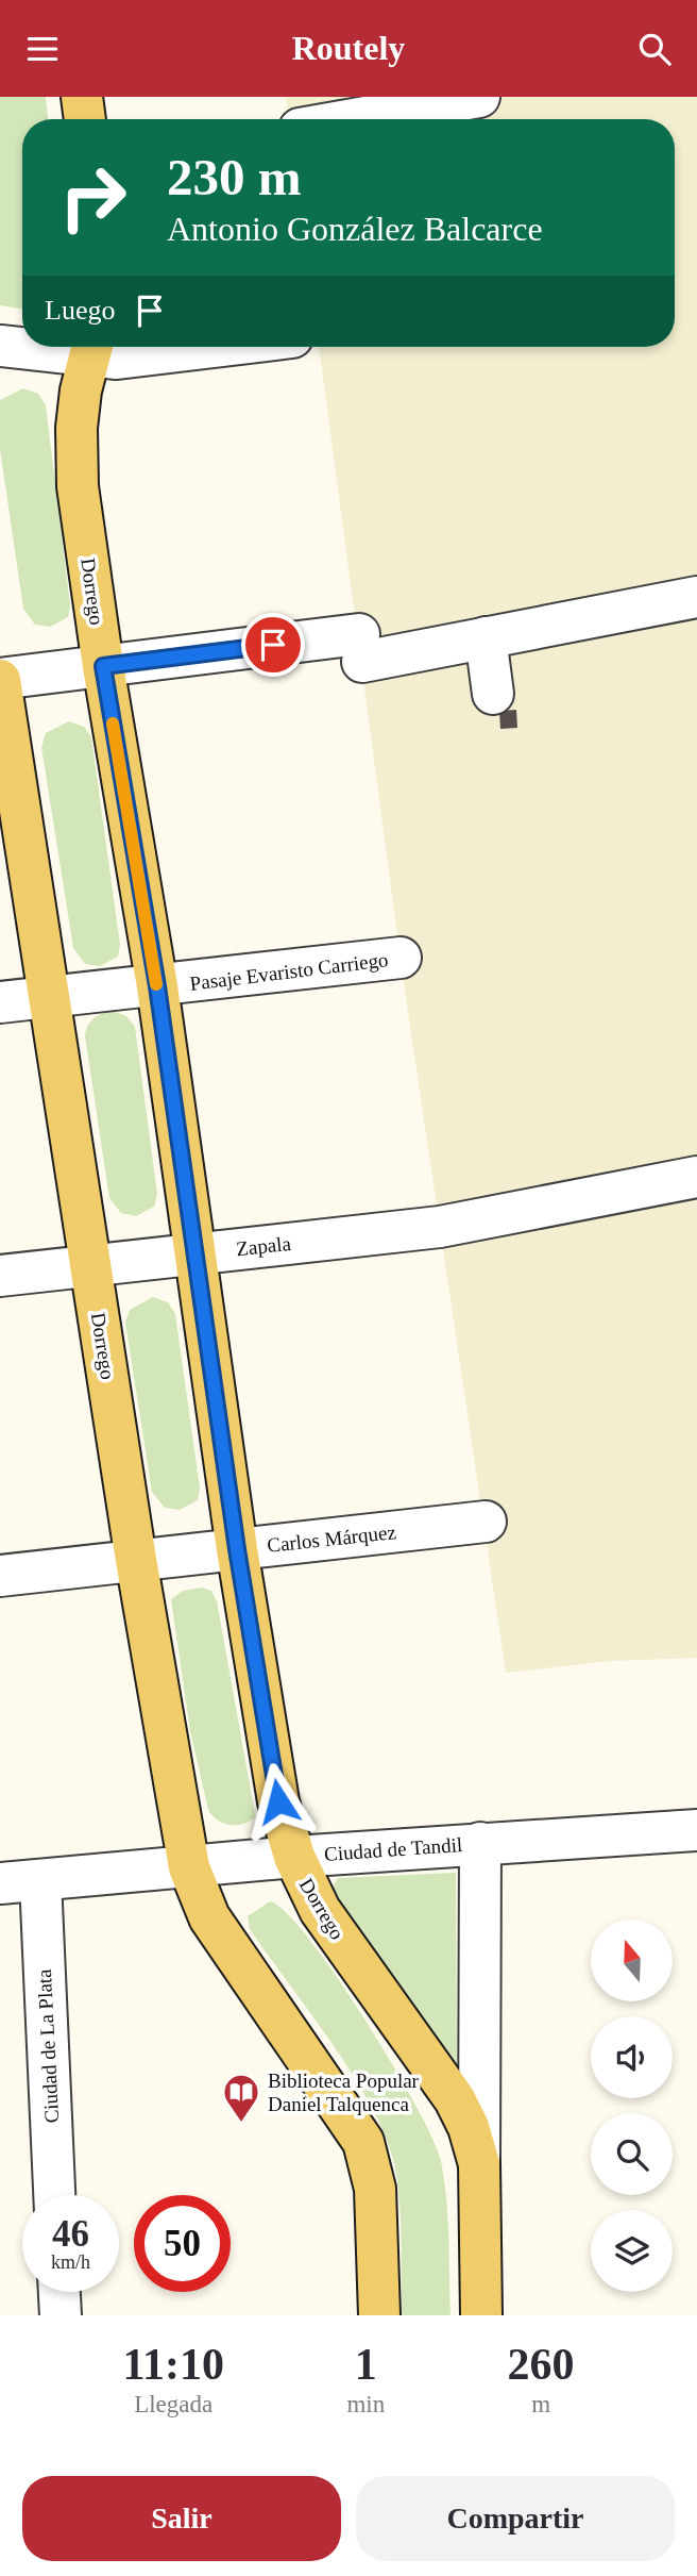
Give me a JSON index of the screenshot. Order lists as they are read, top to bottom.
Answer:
{
  "streets": {
    "main road": ["Dorrego"],
    "street": [
      "Pasaje Evaristo Carriego",
      "Zapala",
      "Carlos Márquez",
      "Ciudad de Tandil",
      "Ciudad de La Plata"
    ]
  },
  "crossings": [
    ["Dorrego", "Pasaje Evaristo Carriego"],
    ["Dorrego", "Zapala"],
    ["Dorrego", "Carlos Márquez"],
    ["Dorrego", "Ciudad de Tandil"],
    ["Ciudad de Tandil", "Ciudad de La Plata"]
  ],
  "places": {
    "library": ["Biblioteca Popular Daniel Talquenca"]
  },
  "north": "top",
  "page": {
    "header": "Routely",
    "turn": ["230 m", "Antonio González Balcarce"],
    "then": "Luego",
    "speed": "46 km/h",
    "limit": "50",
    "eta": [
      "11:10",
      "Llegada",
      "1",
      "min",
      "260",
      "m"
    ],
    "buttons": ["Salir", "Compartir"]
  }
}
